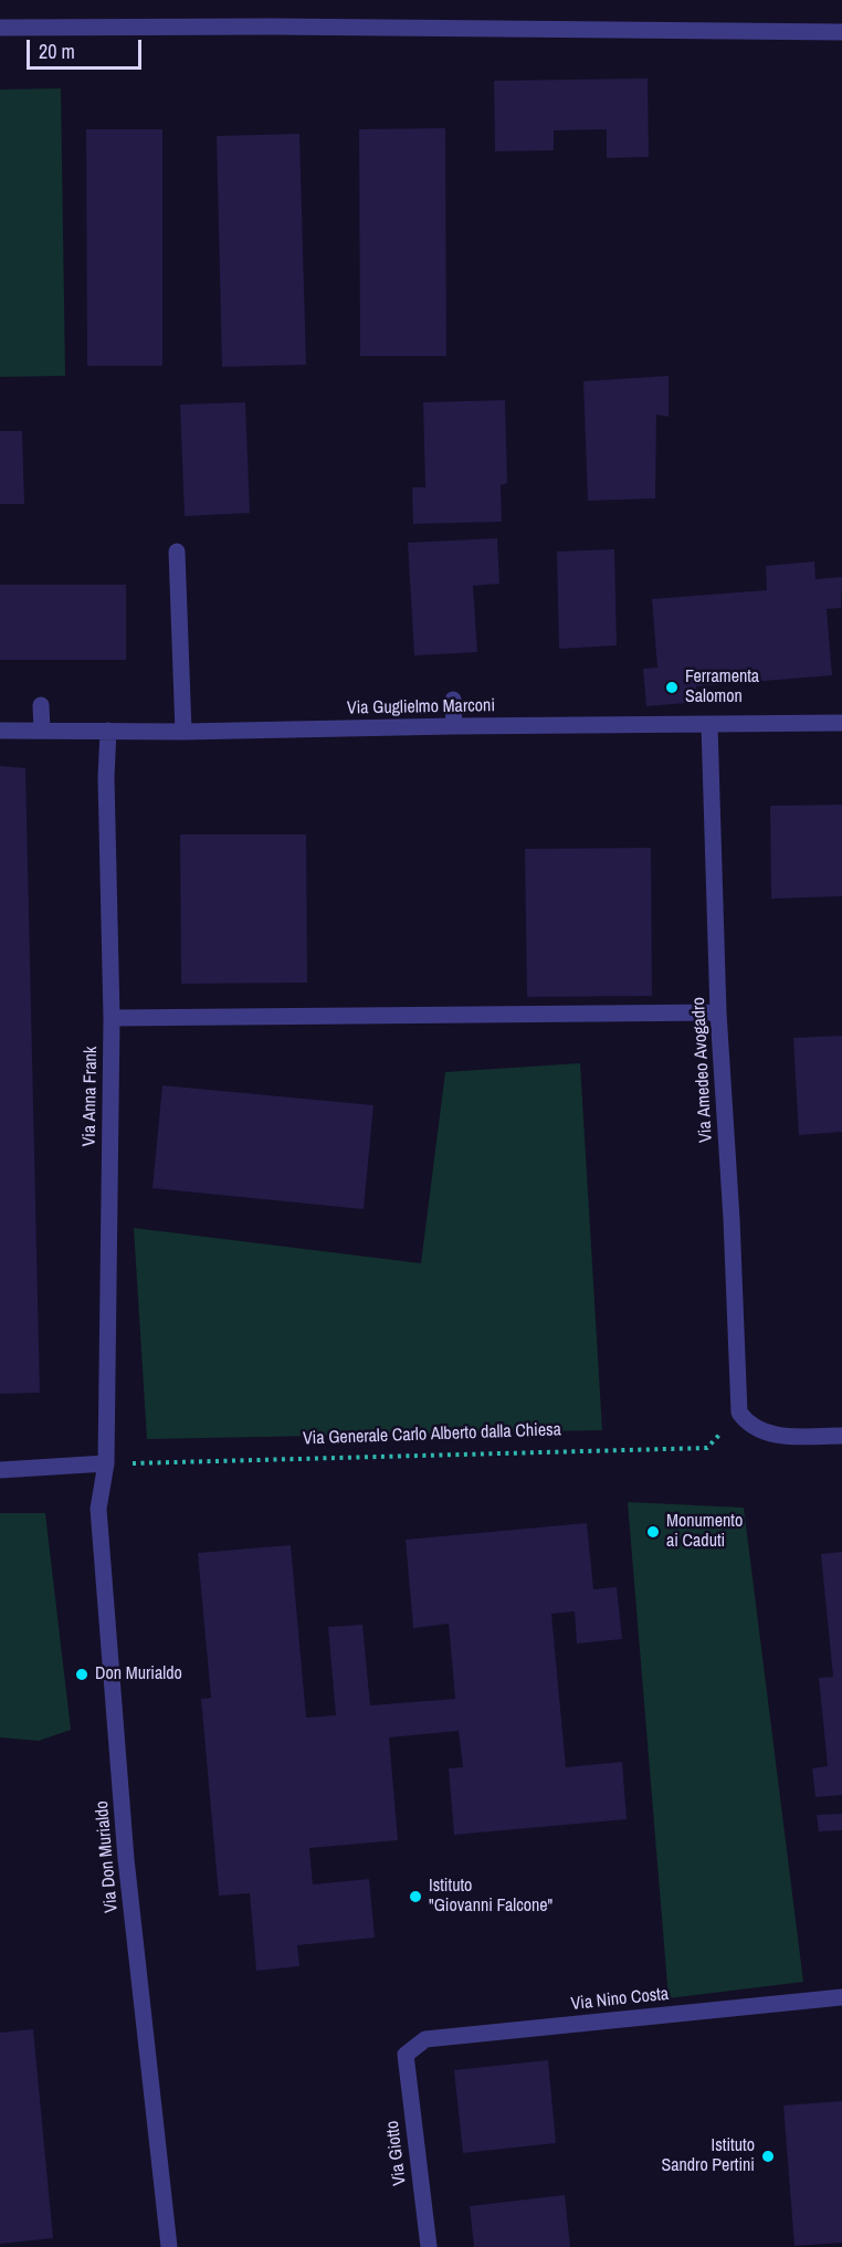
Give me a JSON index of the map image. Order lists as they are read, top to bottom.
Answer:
{
  "streets": {
    "street": [
      "Via Guglielmo Marconi",
      "Via Amedeo Avogadro",
      "Via Anna Frank",
      "Via Don Murialdo",
      "Via Nino Costa",
      "Via Giotto"
    ],
    "path": ["Via Generale Carlo Alberto dalla Chiesa"]
  },
  "crossings": [
    ["Via Guglielmo Marconi", "Via Amedeo Avogadro"],
    ["Via Guglielmo Marconi", "Via Anna Frank"],
    ["Via Amedeo Avogadro", "Via Generale Carlo Alberto dalla Chiesa"],
    ["Via Anna Frank", "Via Generale Carlo Alberto dalla Chiesa"],
    ["Via Anna Frank", "Via Don Murialdo"],
    ["Via Generale Carlo Alberto dalla Chiesa", "Via Don Murialdo"],
    ["Via Nino Costa", "Via Giotto"]
  ],
  "places": [
    "Ferramenta Salomon",
    "Monumento ai Caduti",
    "Don Murialdo",
    "Istituto \"Giovanni Falcone\"",
    "Istituto Sandro Pertini"
  ],
  "scale_bar": "20 m"
}
